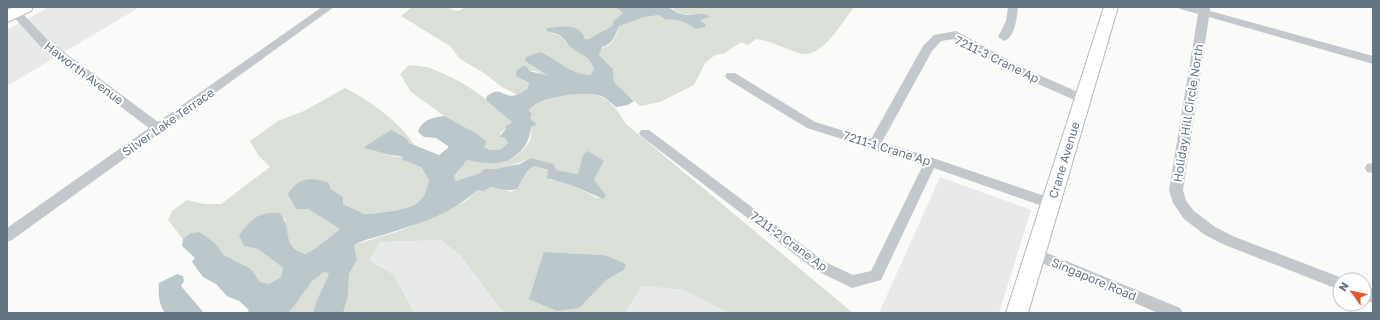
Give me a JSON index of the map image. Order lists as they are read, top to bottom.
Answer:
{
  "streets": {
    "street": [
      "7211-3 Crane Ap",
      "Haworth Avenue",
      "Holiday Hill Circle North",
      "Silver Lake Terrace",
      "7211-1 Crane Ap",
      "Crane Avenue",
      "7211-2 Crane Ap",
      "Singapore Road"
    ]
  },
  "crossings": [
    ["7211-3 Crane Ap", "7211-1 Crane Ap"],
    ["7211-3 Crane Ap", "Crane Avenue"],
    ["Haworth Avenue", "Silver Lake Terrace"],
    ["7211-1 Crane Ap", "Crane Avenue"],
    ["7211-1 Crane Ap", "7211-2 Crane Ap"],
    ["Crane Avenue", "Singapore Road"]
  ],
  "north": "top left"
}
